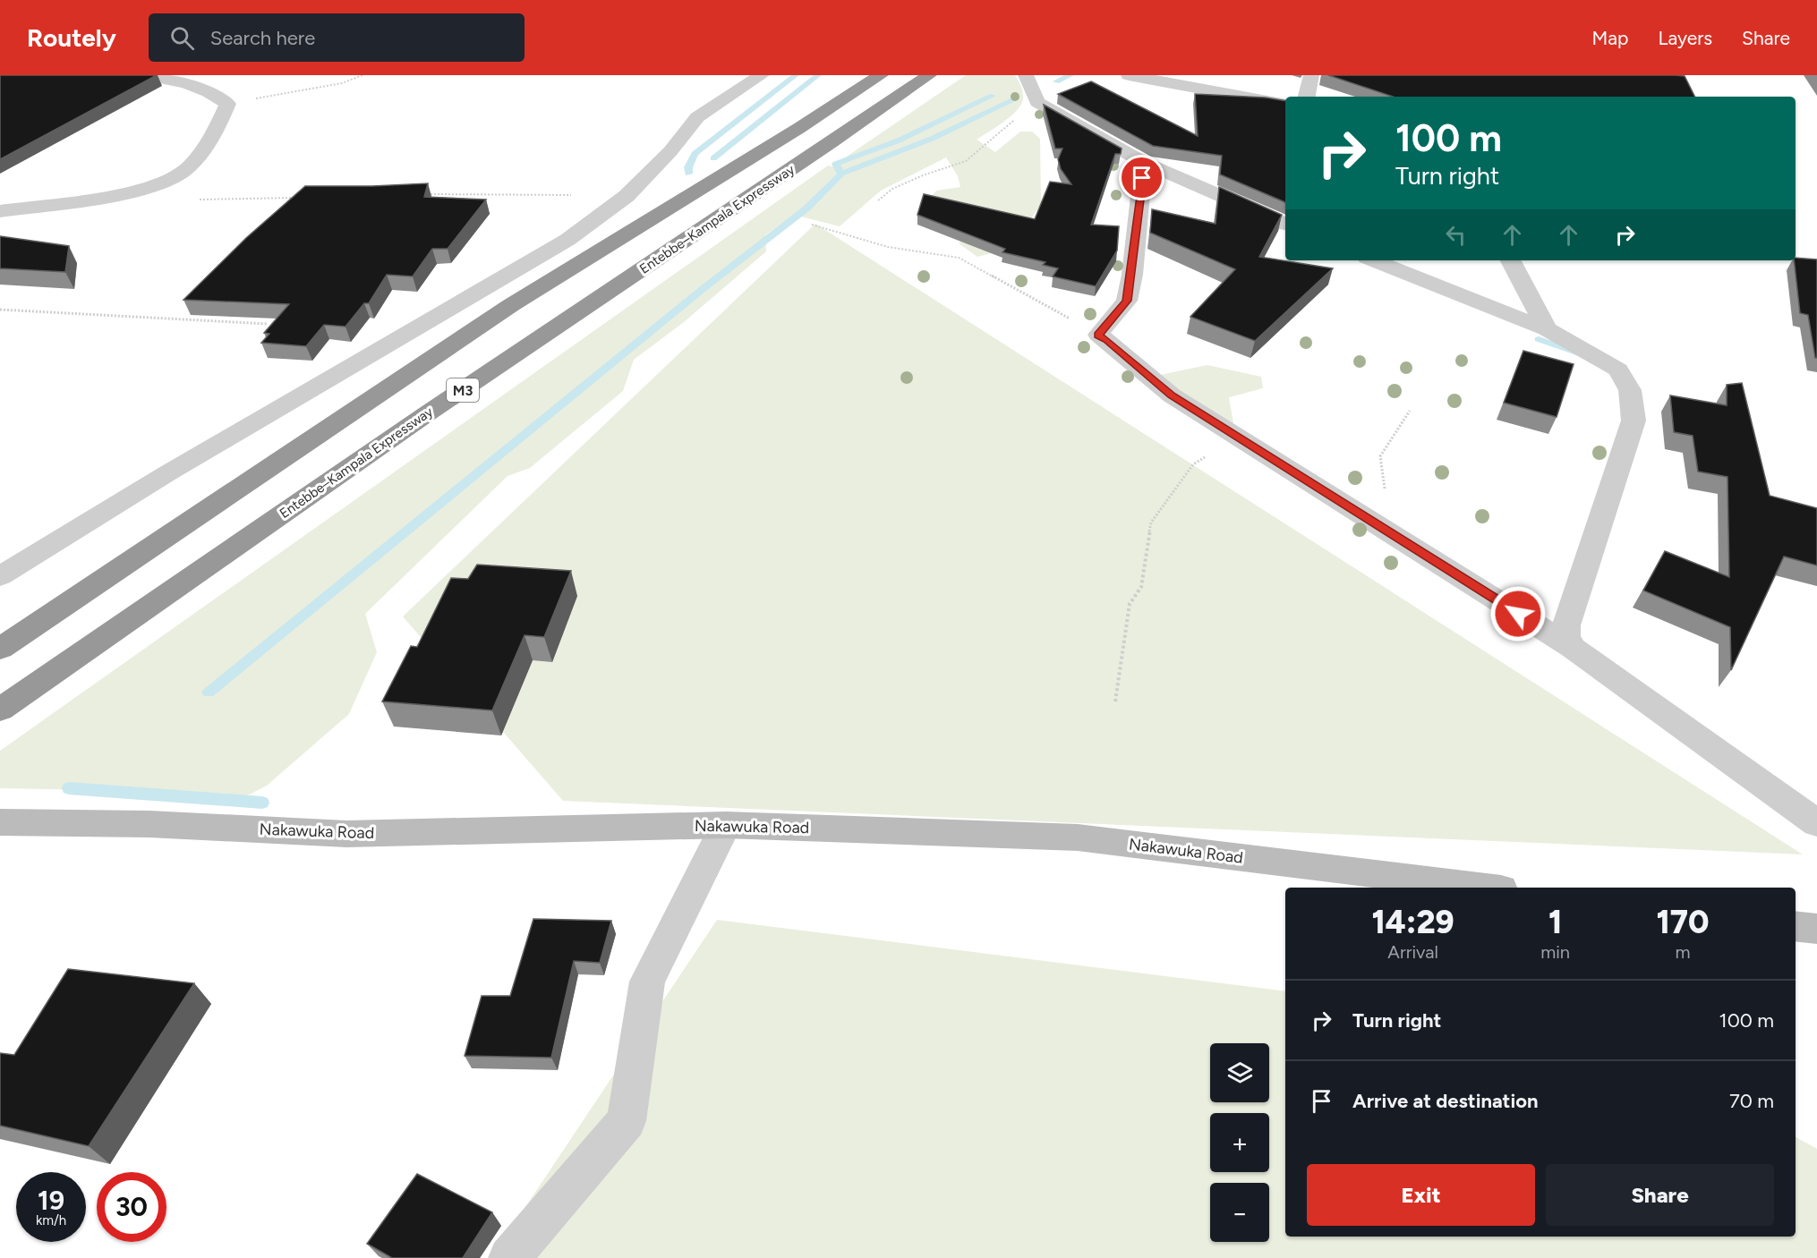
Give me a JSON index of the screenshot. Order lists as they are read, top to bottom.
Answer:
{
  "streets": {
    "highway": ["Entebbe–Kampala Expressway", "M3"],
    "main road": ["Nakawuka Road"]
  },
  "page": {
    "header": "Routely",
    "search": "Search here",
    "nav": ["Map", "Layers", "Share"],
    "turn": ["100 m", "Turn right"],
    "eta": [
      "14:29",
      "Arrival",
      "1",
      "min",
      "170",
      "m"
    ],
    "list": [
      {
        "name": "Turn right",
        "value": "100 m"
      },
      {
        "name": "Arrive at destination",
        "value": "70 m"
      }
    ],
    "map_buttons": ["+", "−"],
    "buttons": ["Exit", "Share"],
    "speed": "19 km/h",
    "limit": "30"
  }
}
